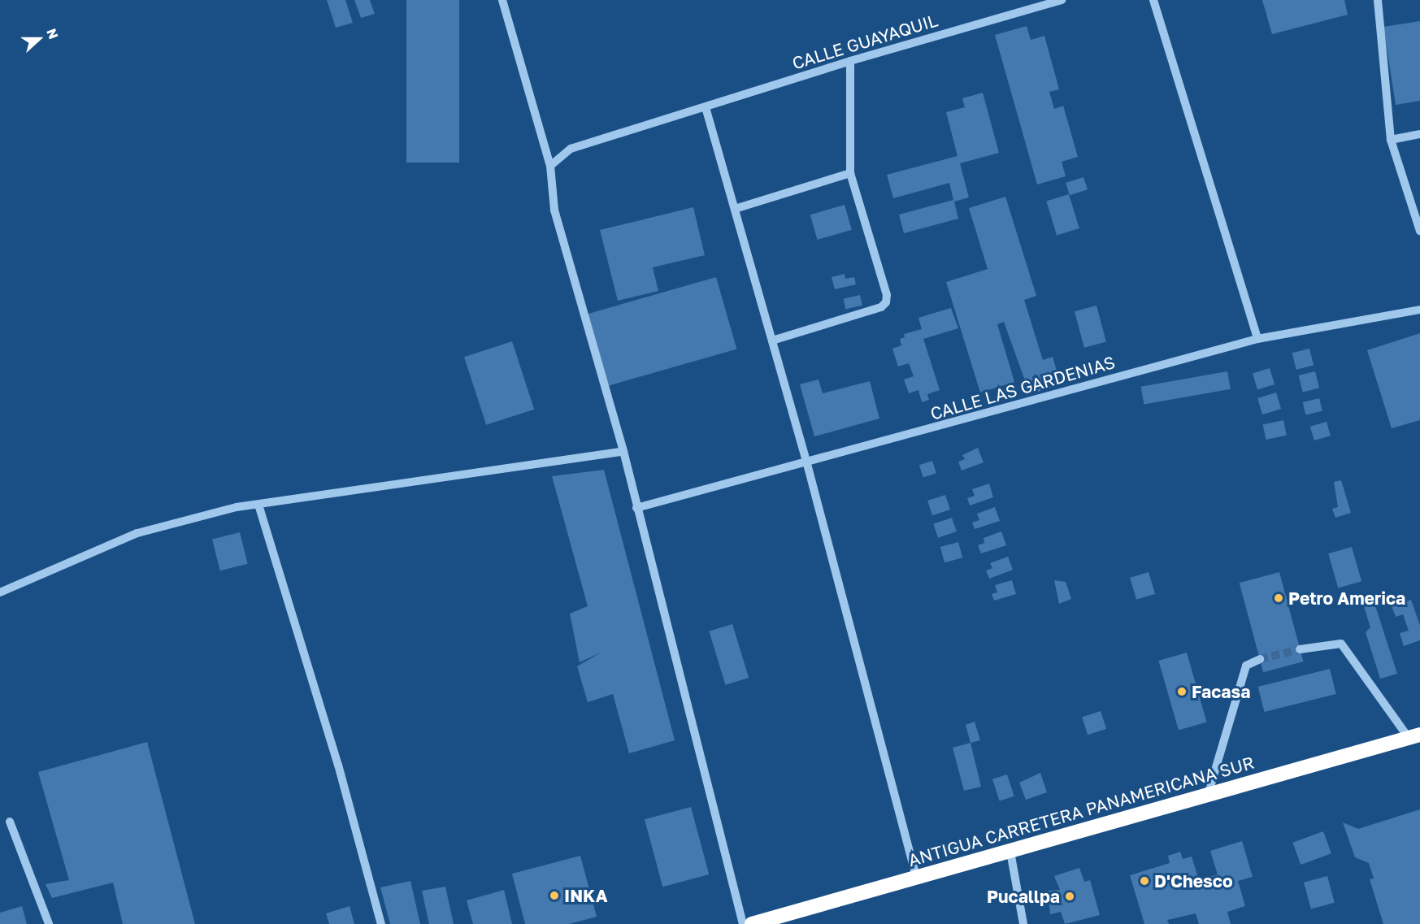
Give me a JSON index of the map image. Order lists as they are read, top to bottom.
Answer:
{
  "streets": {
    "highway": ["ANTIGUA CARRETERA PANAMERICANA SUR"],
    "street": ["CALLE GUAYAQUIL", "CALLE LAS GARDENIAS"]
  },
  "places": [
    "Petro America",
    "Facasa",
    "D'Chesco",
    "INKA",
    "Pucallpa"
  ],
  "north": "right"
}
